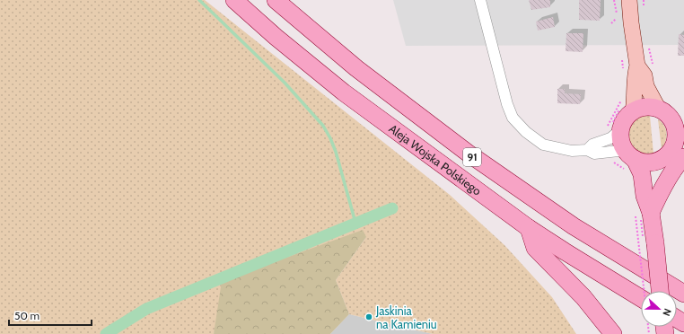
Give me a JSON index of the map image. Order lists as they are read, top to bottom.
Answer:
{
  "streets": {
    "main road": ["91", "Aleja Wojska Polskiego"]
  },
  "places": ["Jaskinia na Kamieniu"],
  "scale_bar": "50 m",
  "north": "right"
}
